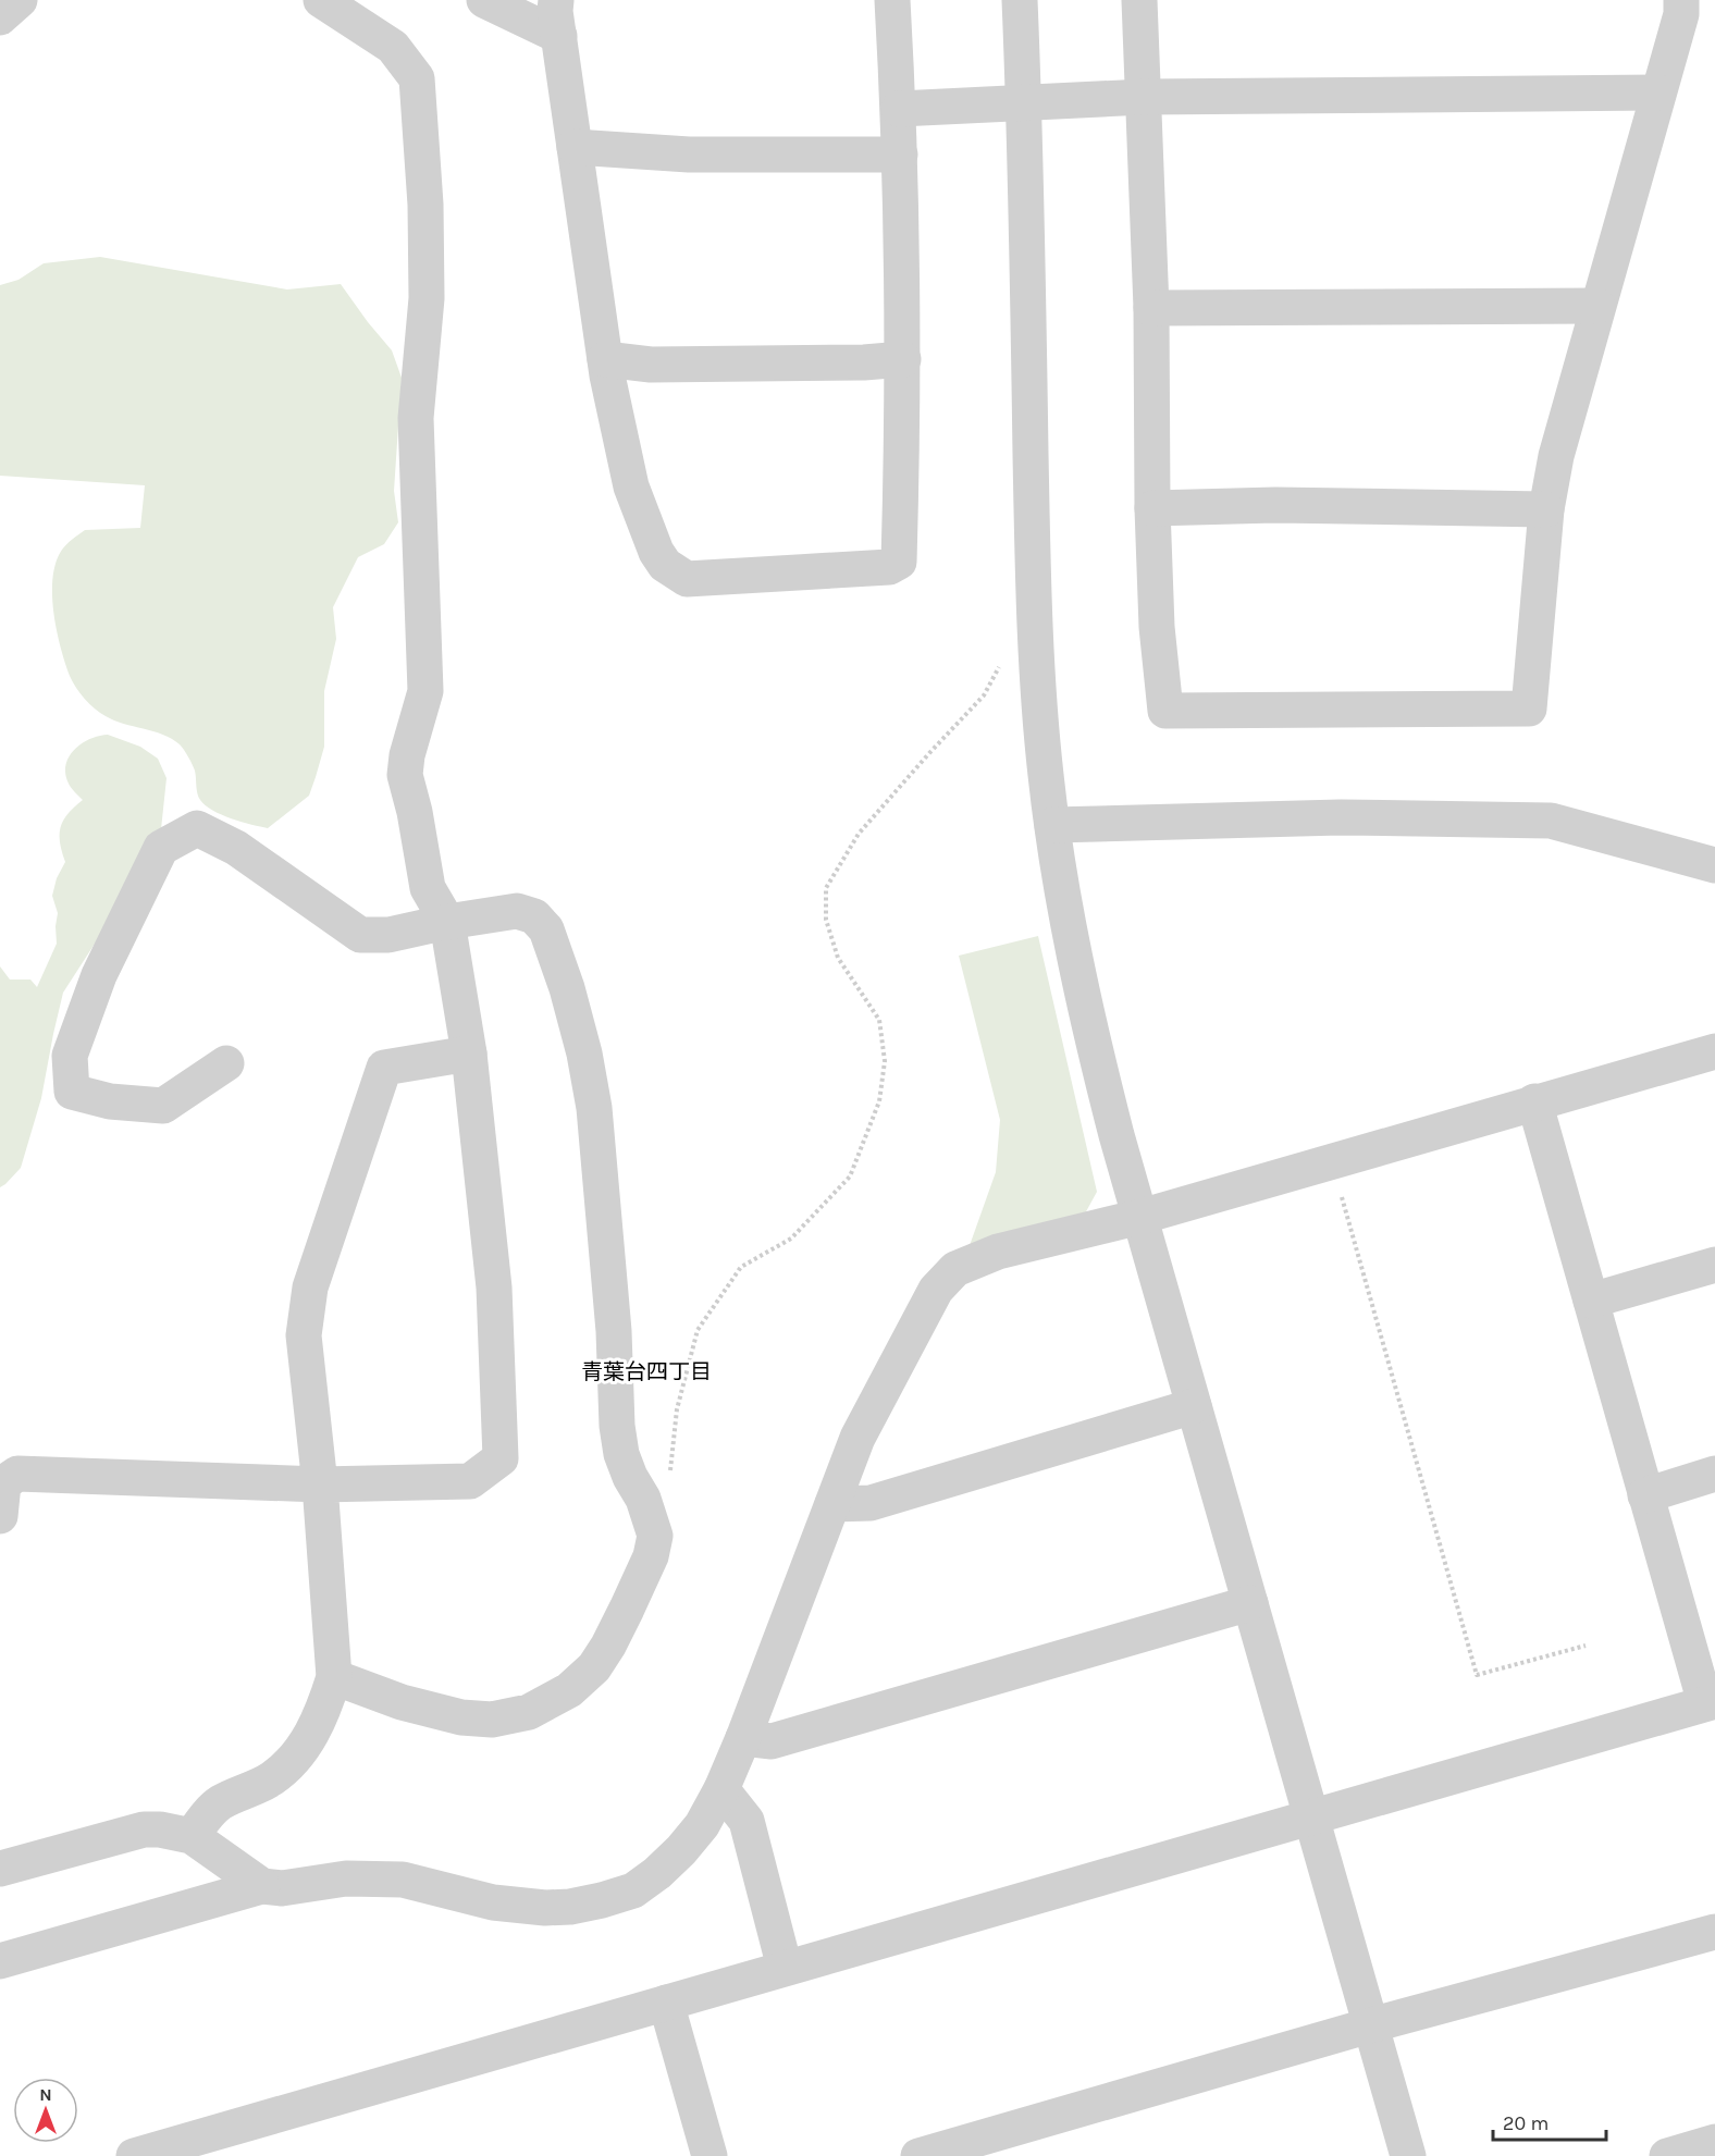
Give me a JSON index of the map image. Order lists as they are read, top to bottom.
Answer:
{
  "districts": ["青葉台四丁目"],
  "scale_bar": "20 m",
  "north": "top"
}
